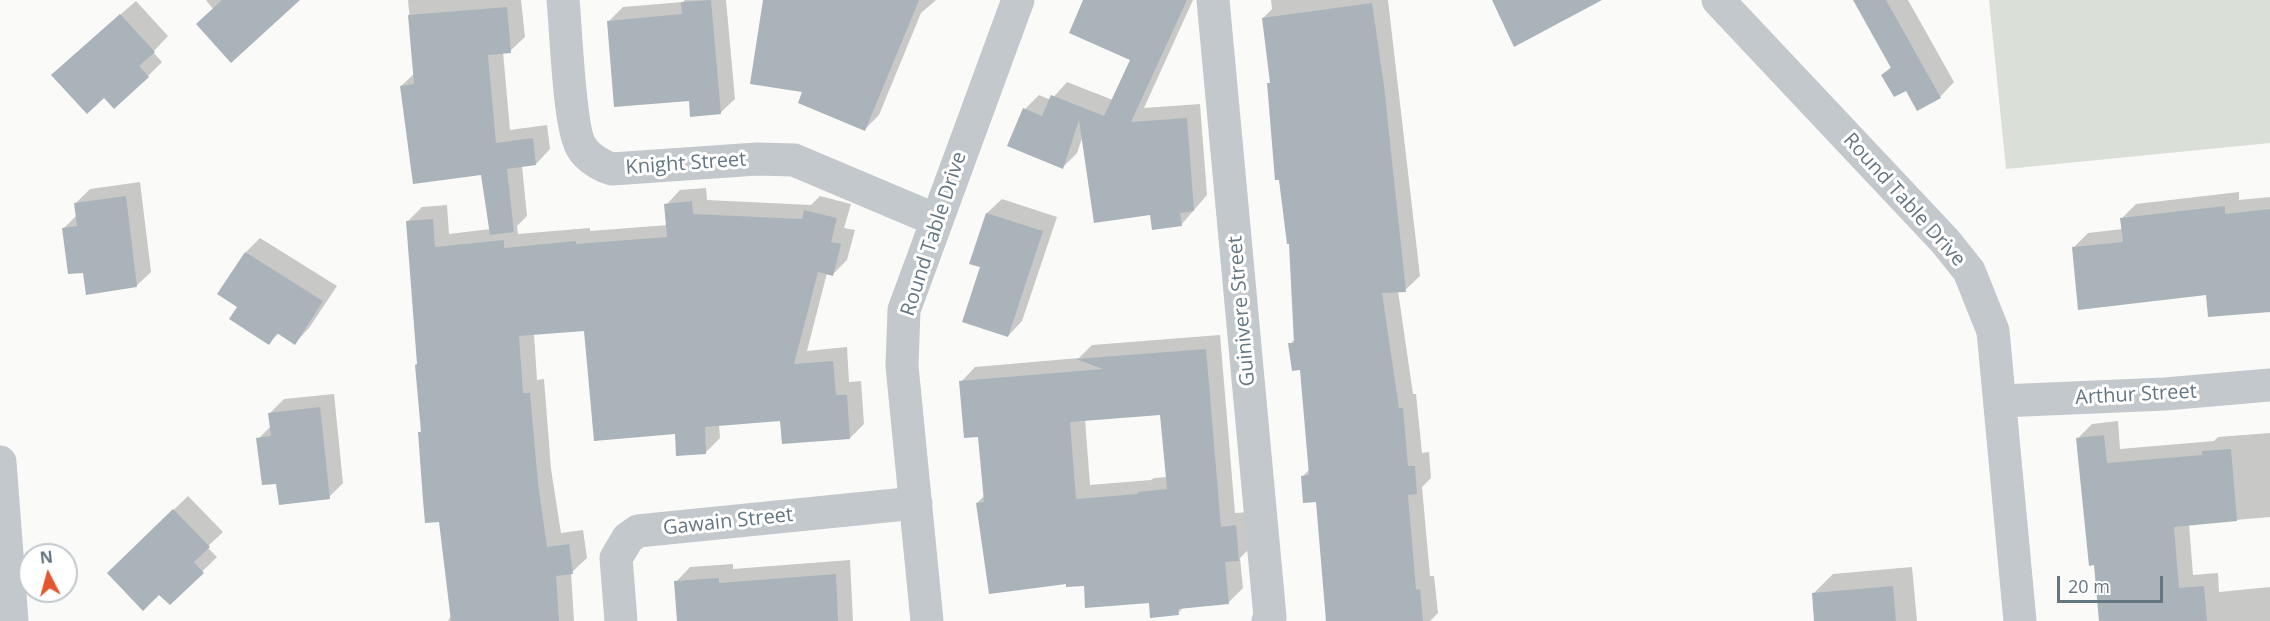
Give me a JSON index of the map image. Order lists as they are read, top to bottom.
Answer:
{
  "streets": {
    "street": [
      "Knight Street",
      "Round Table Drive",
      "Guinivere Street",
      "Arthur Street",
      "Gawain Street"
    ]
  },
  "crossings": [
    ["Knight Street", "Round Table Drive"],
    ["Round Table Drive", "Arthur Street"],
    ["Round Table Drive", "Gawain Street"]
  ],
  "scale_bar": "20 m",
  "north": "top"
}
